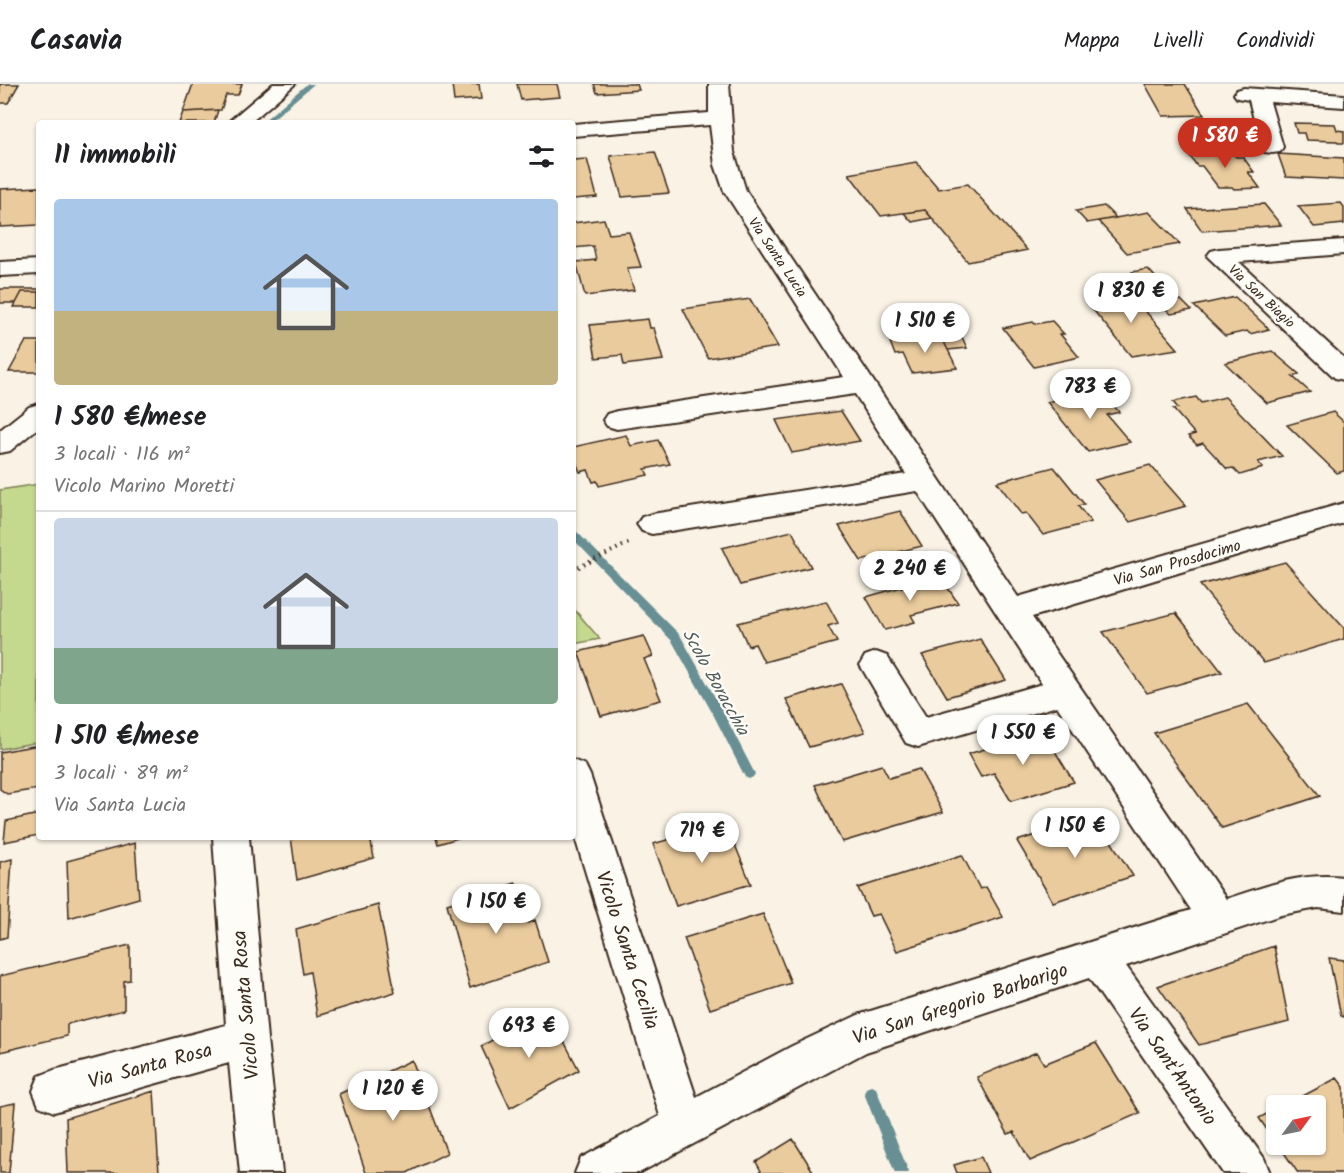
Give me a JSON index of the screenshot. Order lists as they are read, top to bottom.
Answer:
{
  "streets": {
    "street": [
      "Via Santa Lucia",
      "Via San Biagio",
      "Via San Prosdocimo",
      "Vicolo Santa Cecilia",
      "Via San Gregorio Barbarigo",
      "Vicolo Santa Rosa",
      "Via Santa Rosa",
      "Via Sant'Antonio"
    ]
  },
  "crossings": [
    ["Via Santa Lucia", "Via San Prosdocimo"],
    ["Via Santa Lucia", "Via San Gregorio Barbarigo"],
    ["Vicolo Santa Cecilia", "Via San Gregorio Barbarigo"],
    ["Via San Gregorio Barbarigo", "Via Sant'Antonio"],
    ["Vicolo Santa Rosa", "Via Santa Rosa"]
  ],
  "water": ["Scolo Boracchia"],
  "north": "top right",
  "page": {
    "header": "Casavia",
    "nav": ["Mappa", "Livelli", "Condividi"],
    "price": [
      "1 580 €",
      "1 830 €",
      "1 510 €",
      "783 €",
      "2 240 €",
      "1 550 €",
      "1 150 €",
      "719 €",
      "1 150 €",
      "693 €",
      "1 120 €"
    ],
    "heading": "11 immobili",
    "list": [
      {
        "name": "1 580 €/mese",
        "note": "3 locali · 116 m² · Vicolo Marino Moretti"
      },
      {
        "name": "1 510 €/mese",
        "note": "3 locali · 89 m² · Via Santa Lucia"
      }
    ]
  }
}
